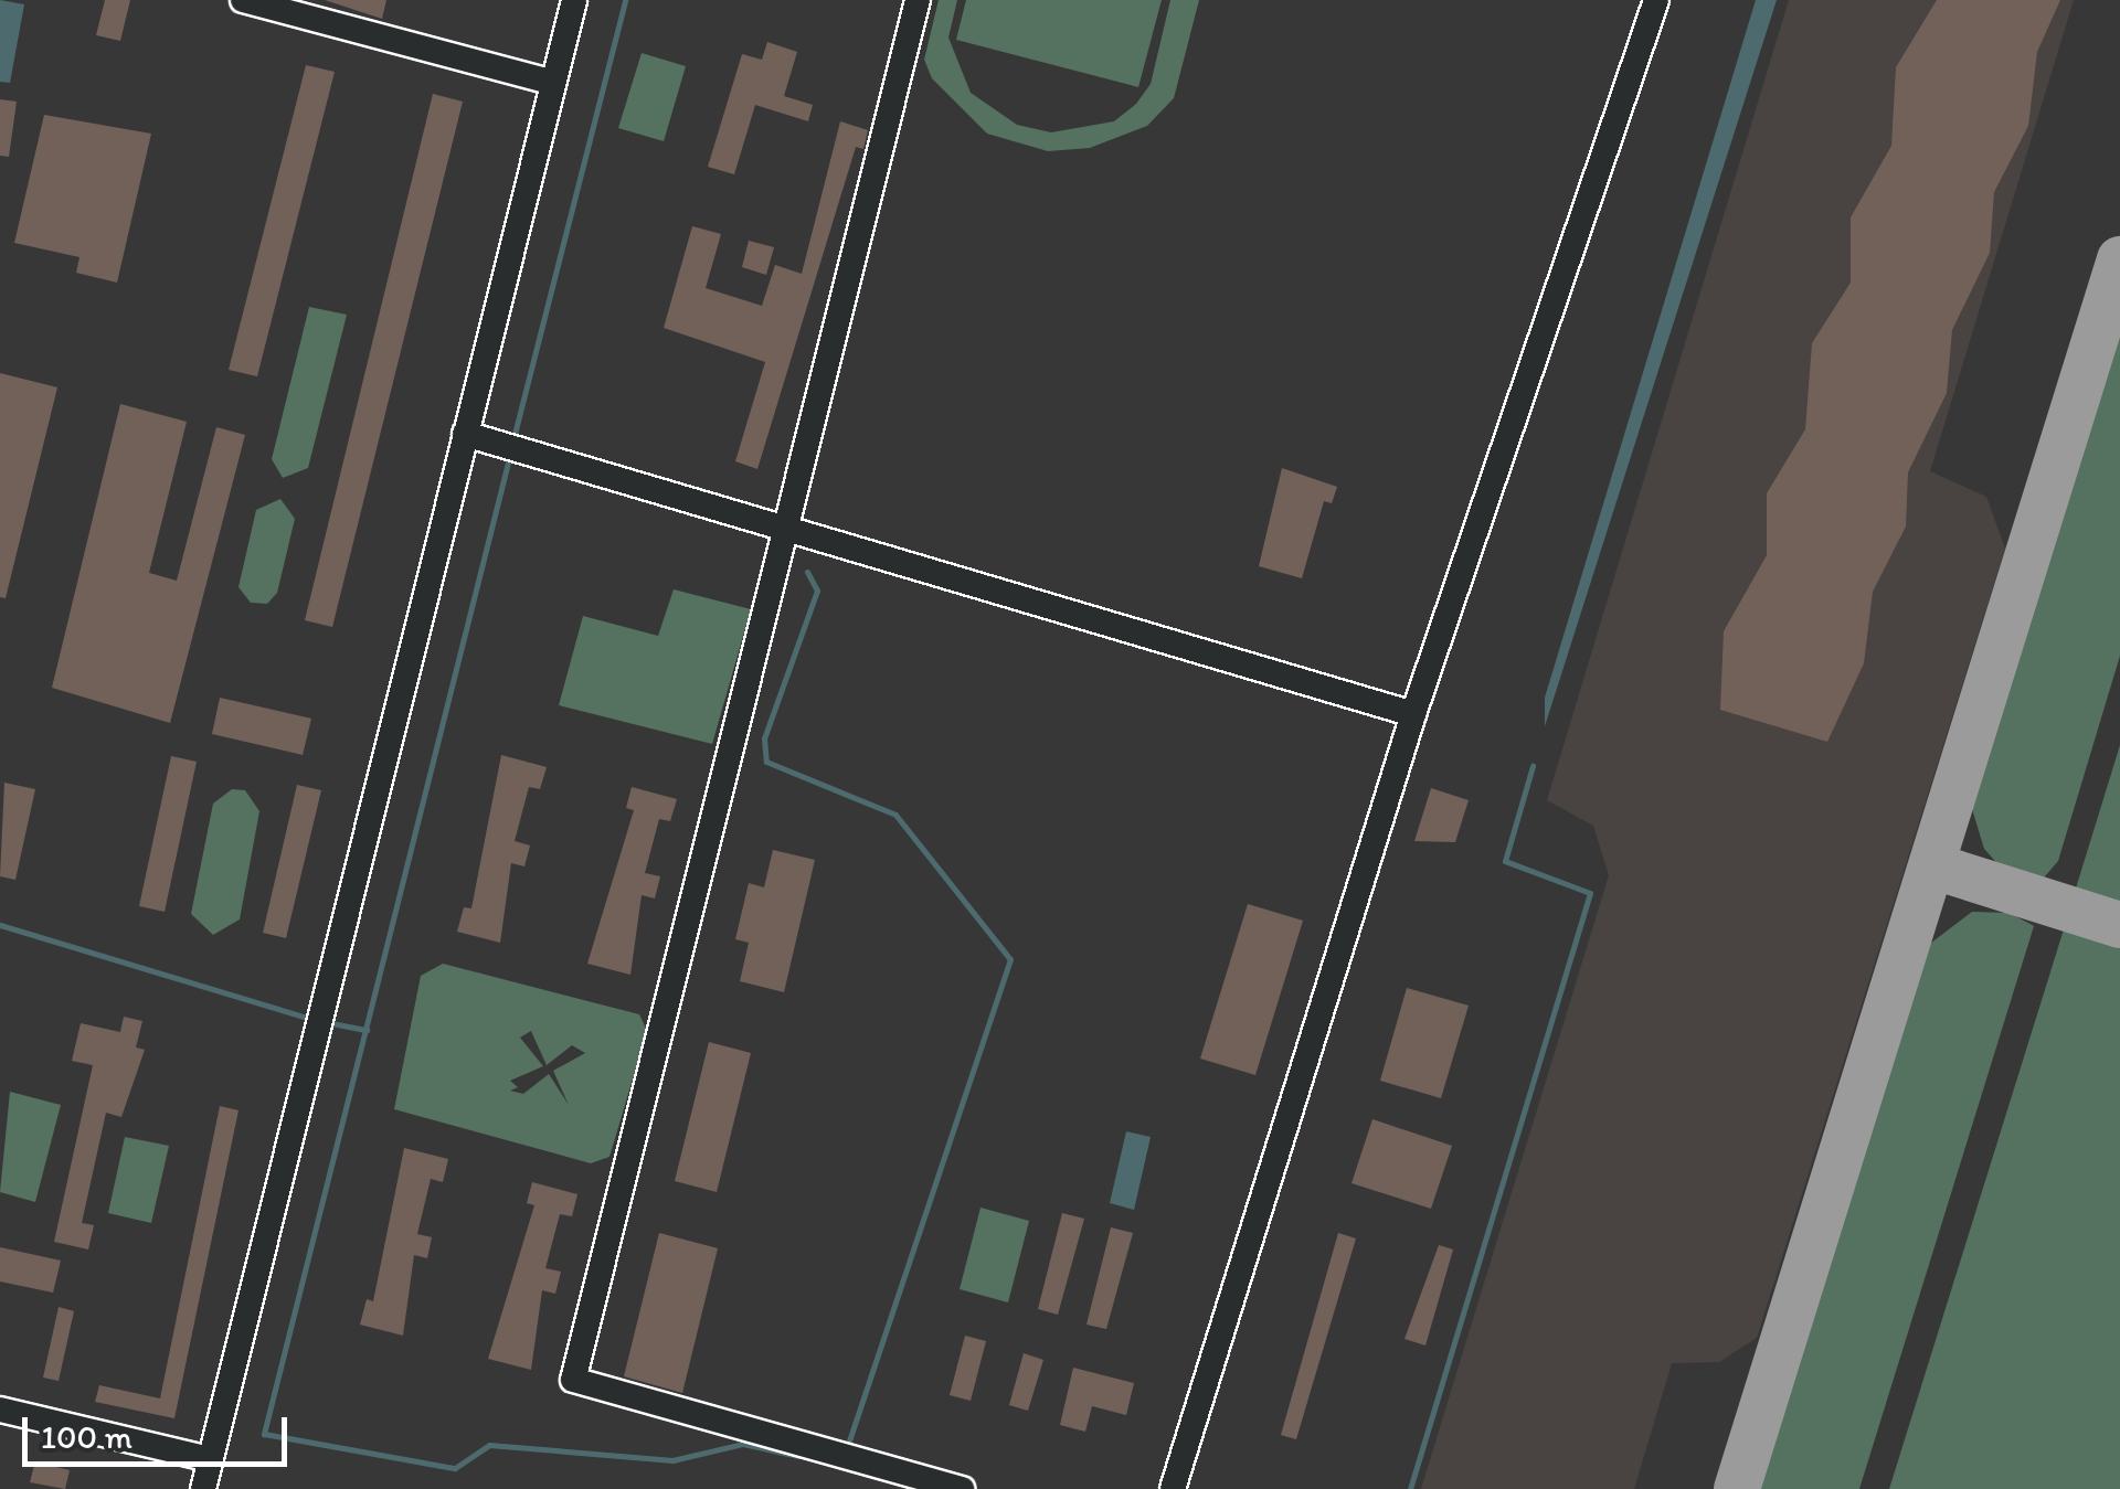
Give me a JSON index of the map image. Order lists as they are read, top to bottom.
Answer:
{
  "scale_bar": "100 m"
}
